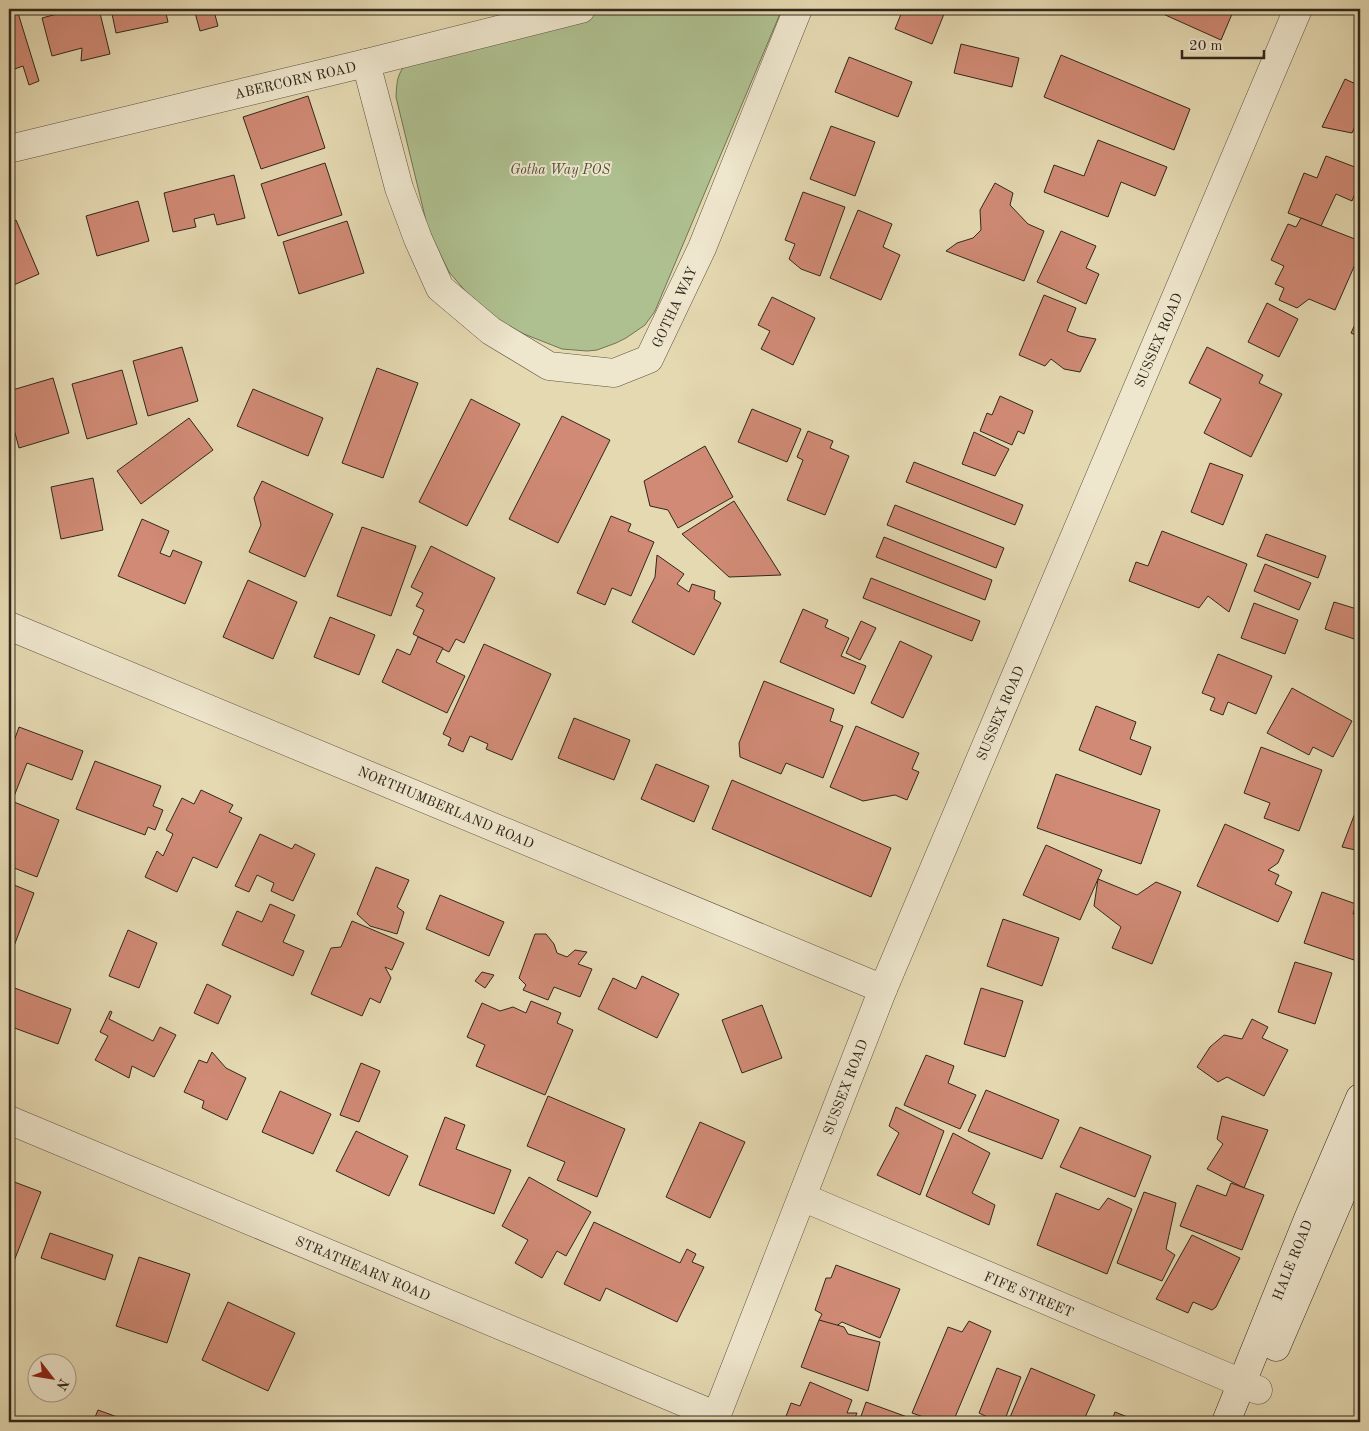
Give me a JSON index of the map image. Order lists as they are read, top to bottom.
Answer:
{
  "streets": {
    "street": [
      "ABERCORN ROAD",
      "GOTHA WAY",
      "SUSSEX ROAD",
      "NORTHUMBERLAND ROAD",
      "HALE ROAD",
      "STRATHEARN ROAD",
      "FIFE STREET"
    ]
  },
  "crossings": [
    ["ABERCORN ROAD", "GOTHA WAY"],
    ["SUSSEX ROAD", "NORTHUMBERLAND ROAD"],
    ["SUSSEX ROAD", "STRATHEARN ROAD"],
    ["SUSSEX ROAD", "FIFE STREET"],
    ["HALE ROAD", "FIFE STREET"]
  ],
  "parks": ["Gotha Way POS"],
  "scale_bar": "20 m",
  "north": "bottom right"
}
